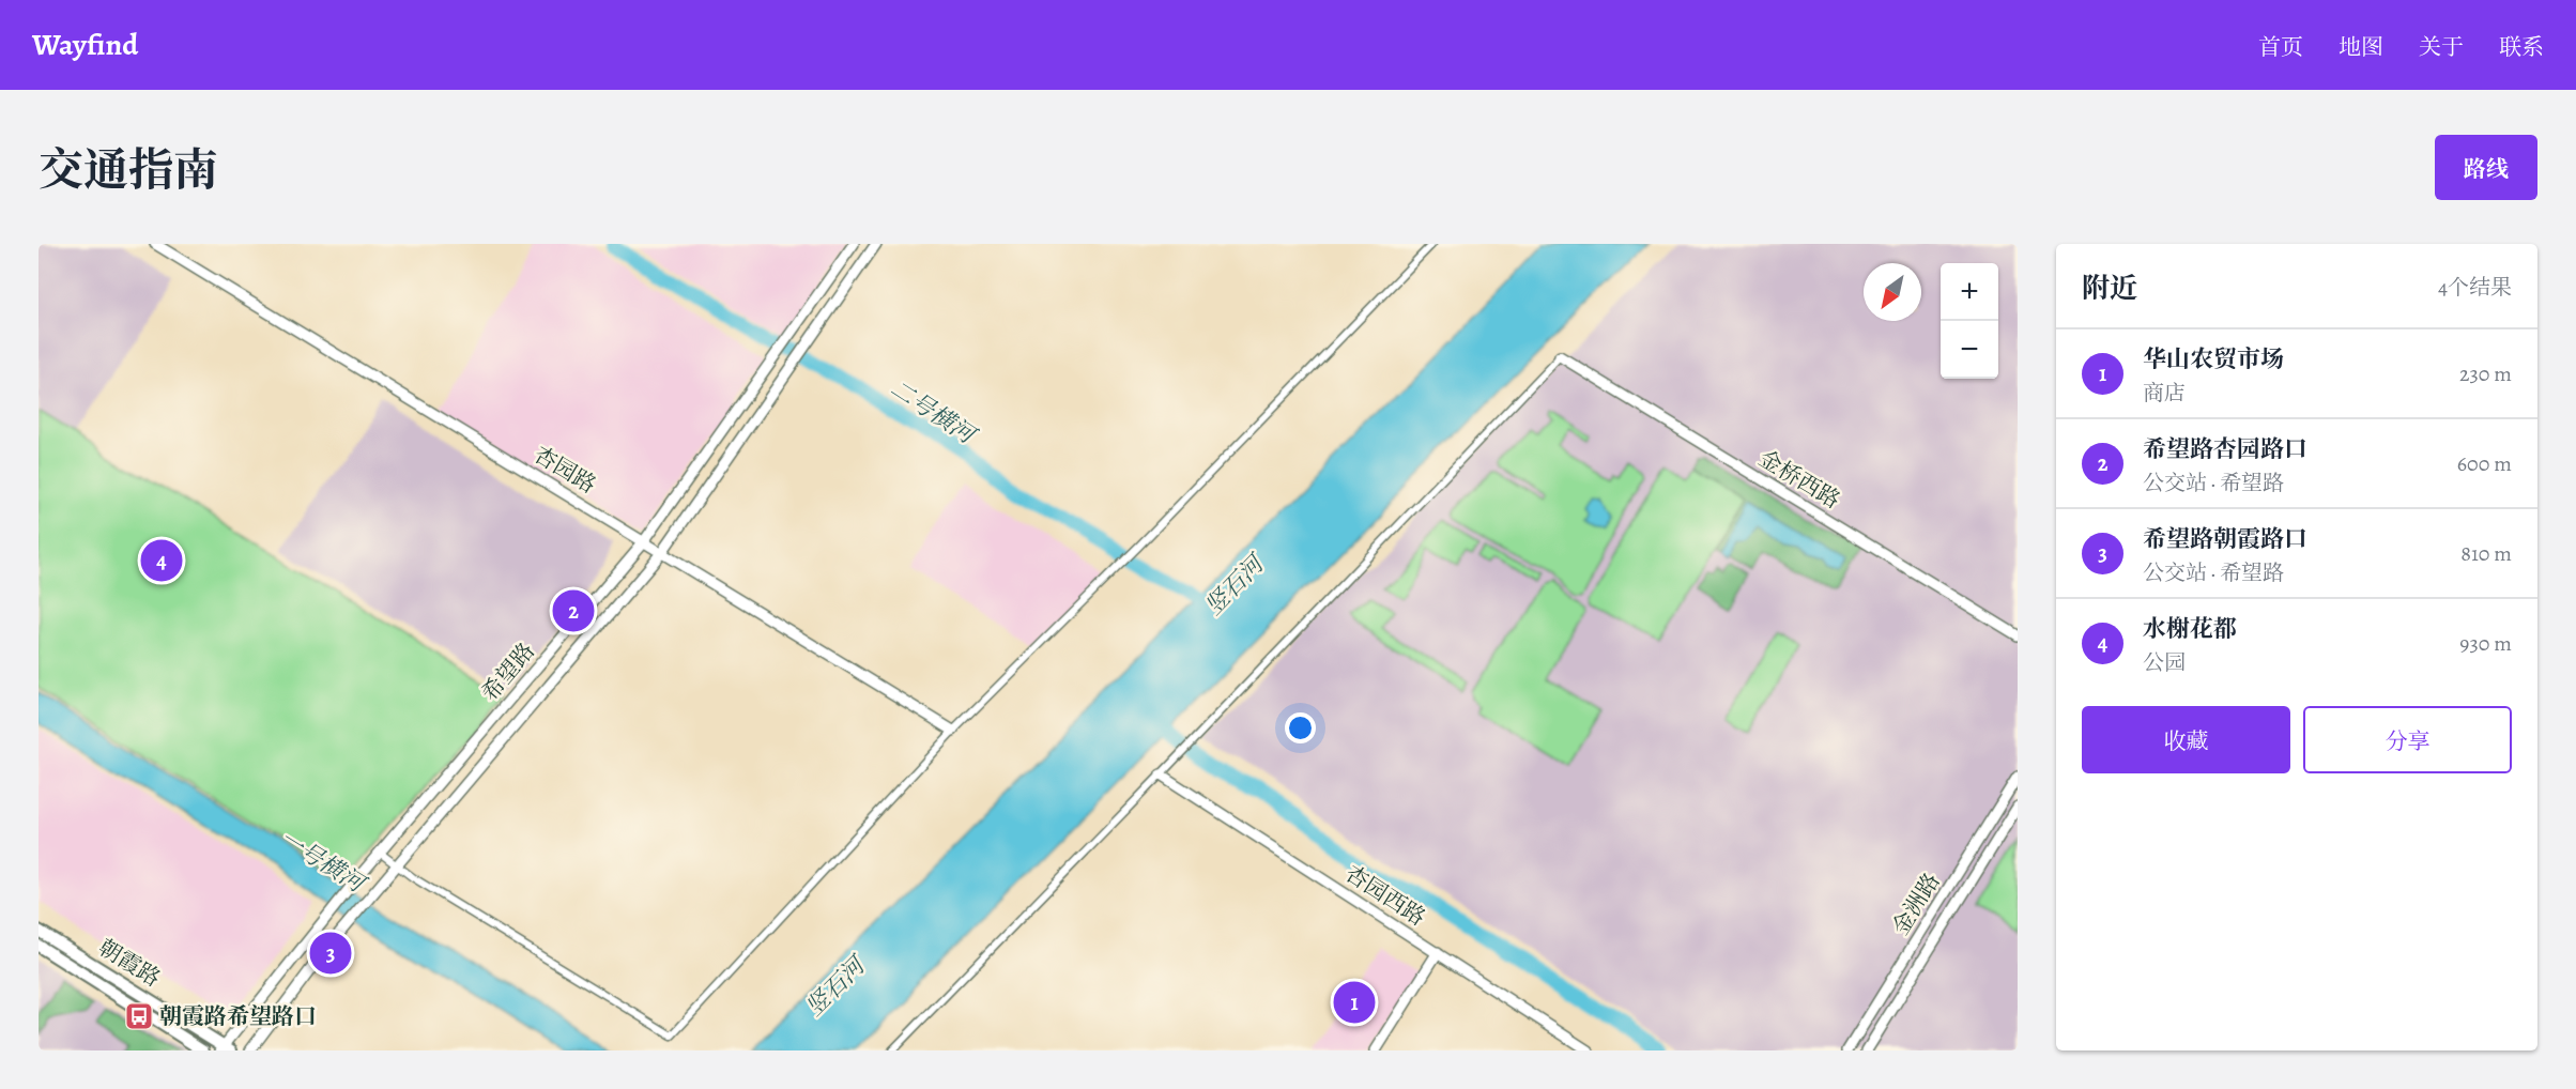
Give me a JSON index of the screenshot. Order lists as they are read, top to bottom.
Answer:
{
  "streets": {
    "main road": [
      "杏园路",
      "金桥西路",
      "希望路",
      "杏园西路",
      "金洲路",
      "朝霞路"
    ]
  },
  "crossings": [
    ["杏园路", "希望路"],
    ["希望路", "朝霞路"]
  ],
  "water": ["二号横河", "竖石河", "一号横河"],
  "places": {
    "bus stop": ["朝霞路希望路口"]
  },
  "north": "bottom left",
  "page": {
    "header": "Wayfind",
    "nav": [
      "首页",
      "地图",
      "关于",
      "联系"
    ],
    "title": "交通指南",
    "buttons": [
      "路线",
      ["收藏", "分享"]
    ],
    "heading": ["附近", "4个结果"],
    "map_buttons": ["+", "−"],
    "list": [
      {
        "mark": "1",
        "name": "华山农贸市场",
        "note": "商店",
        "value": "230 m"
      },
      {
        "mark": "2",
        "name": "希望路杏园路口",
        "note": "公交站 · 希望路",
        "value": "600 m"
      },
      {
        "mark": "3",
        "name": "希望路朝霞路口",
        "note": "公交站 · 希望路",
        "value": "810 m"
      },
      {
        "mark": "4",
        "name": "水榭花都",
        "note": "公园",
        "value": "930 m"
      }
    ],
    "pins": [
      "4",
      "2",
      "3",
      "1"
    ]
  }
}
